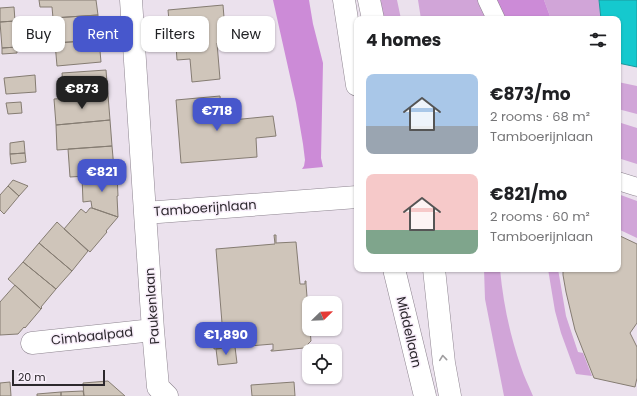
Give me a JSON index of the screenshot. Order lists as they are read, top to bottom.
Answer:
{
  "streets": {
    "street": [
      "Tamboerijnlaan",
      "Paukenlaan",
      "Middellaan",
      "Cimbaalpad"
    ]
  },
  "crossings": [
    ["Tamboerijnlaan", "Paukenlaan"],
    ["Paukenlaan", "Cimbaalpad"]
  ],
  "scale_bar": "20 m",
  "north": "top right",
  "page": {
    "chip": [
      "Buy",
      "Rent",
      "Filters",
      "New"
    ],
    "heading": "4 homes",
    "list": [
      {
        "name": "€873/mo",
        "note": "2 rooms · 68 m² · Tamboerijnlaan"
      },
      {
        "name": "€821/mo",
        "note": "2 rooms · 60 m² · Tamboerijnlaan"
      }
    ],
    "price": [
      "€873",
      "€718",
      "€821",
      "€1,890"
    ],
    "scale": "20 m"
  }
}
